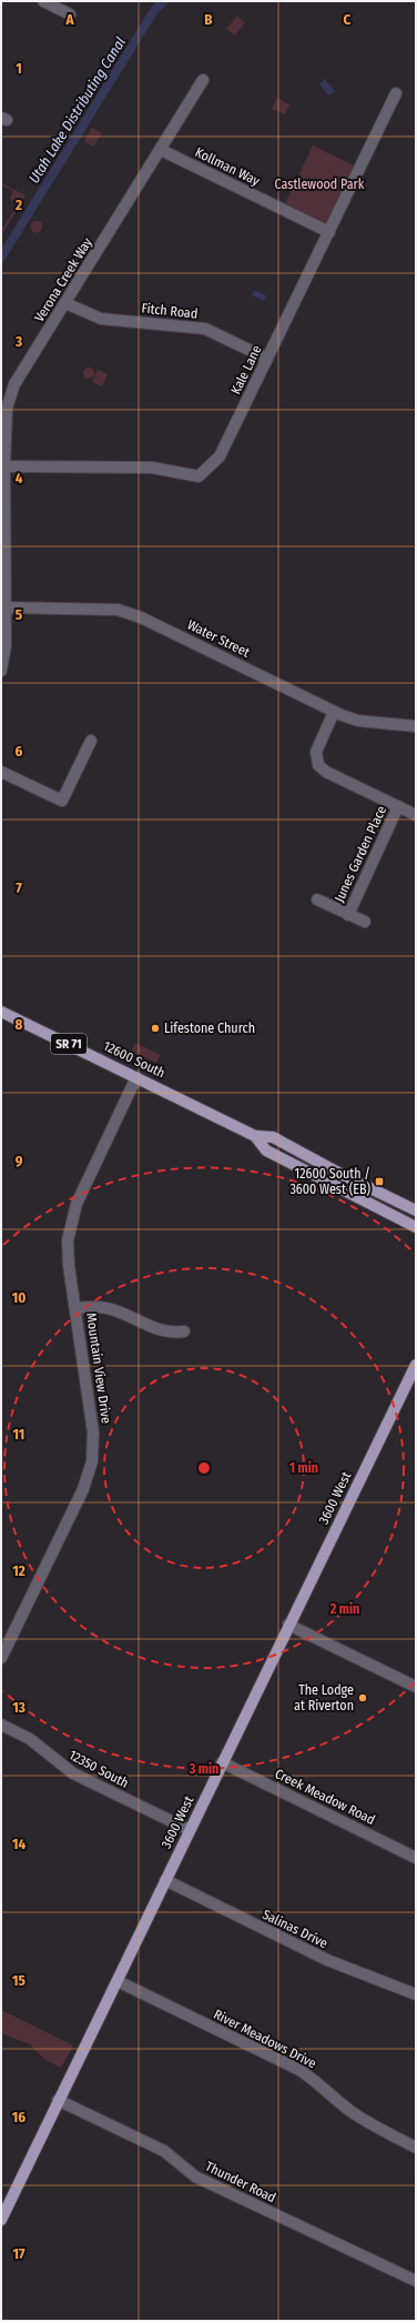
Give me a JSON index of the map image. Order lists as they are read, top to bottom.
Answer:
{
  "streets": {
    "main road": ["SR 71", "12600 South", "3600 West"],
    "street": [
      "Kollman Way",
      "Verona Creek Way",
      "Fitch Road",
      "Kale Lane",
      "Water Street",
      "Junes Garden Place",
      "Mountain View Drive",
      "12350 South",
      "Creek Meadow Road",
      "Salinas Drive",
      "River Meadows Drive",
      "Thunder Road"
    ]
  },
  "crossings": [
    ["Kollman Way", "Verona Creek Way"],
    ["Kollman Way", "Kale Lane"],
    ["Verona Creek Way", "Fitch Road"],
    ["Verona Creek Way", "Kale Lane"],
    ["Verona Creek Way", "Water Street"],
    ["Fitch Road", "Kale Lane"],
    ["12600 South", "Mountain View Drive"],
    ["3600 West", "12350 South"],
    ["3600 West", "Creek Meadow Road"],
    ["3600 West", "Salinas Drive"],
    ["3600 West", "River Meadows Drive"],
    ["3600 West", "Thunder Road"]
  ],
  "water": ["Utah Lake Distributing Canal"],
  "parks": ["Castlewood Park"],
  "places": {
    "other": ["Lifestone Church", "The Lodge at Riverton"],
    "transit": ["12600 South / 3600 West (EB)"]
  },
  "grid": {
    "columns": ["A", "B", "C"],
    "rows": [
      "1",
      "2",
      "3",
      "4",
      "5",
      "6",
      "7",
      "8",
      "9",
      "10",
      "11",
      "12",
      "13",
      "14",
      "15",
      "16",
      "17"
    ]
  },
  "rings": ["1 min", "2 min", "3 min"]
}
